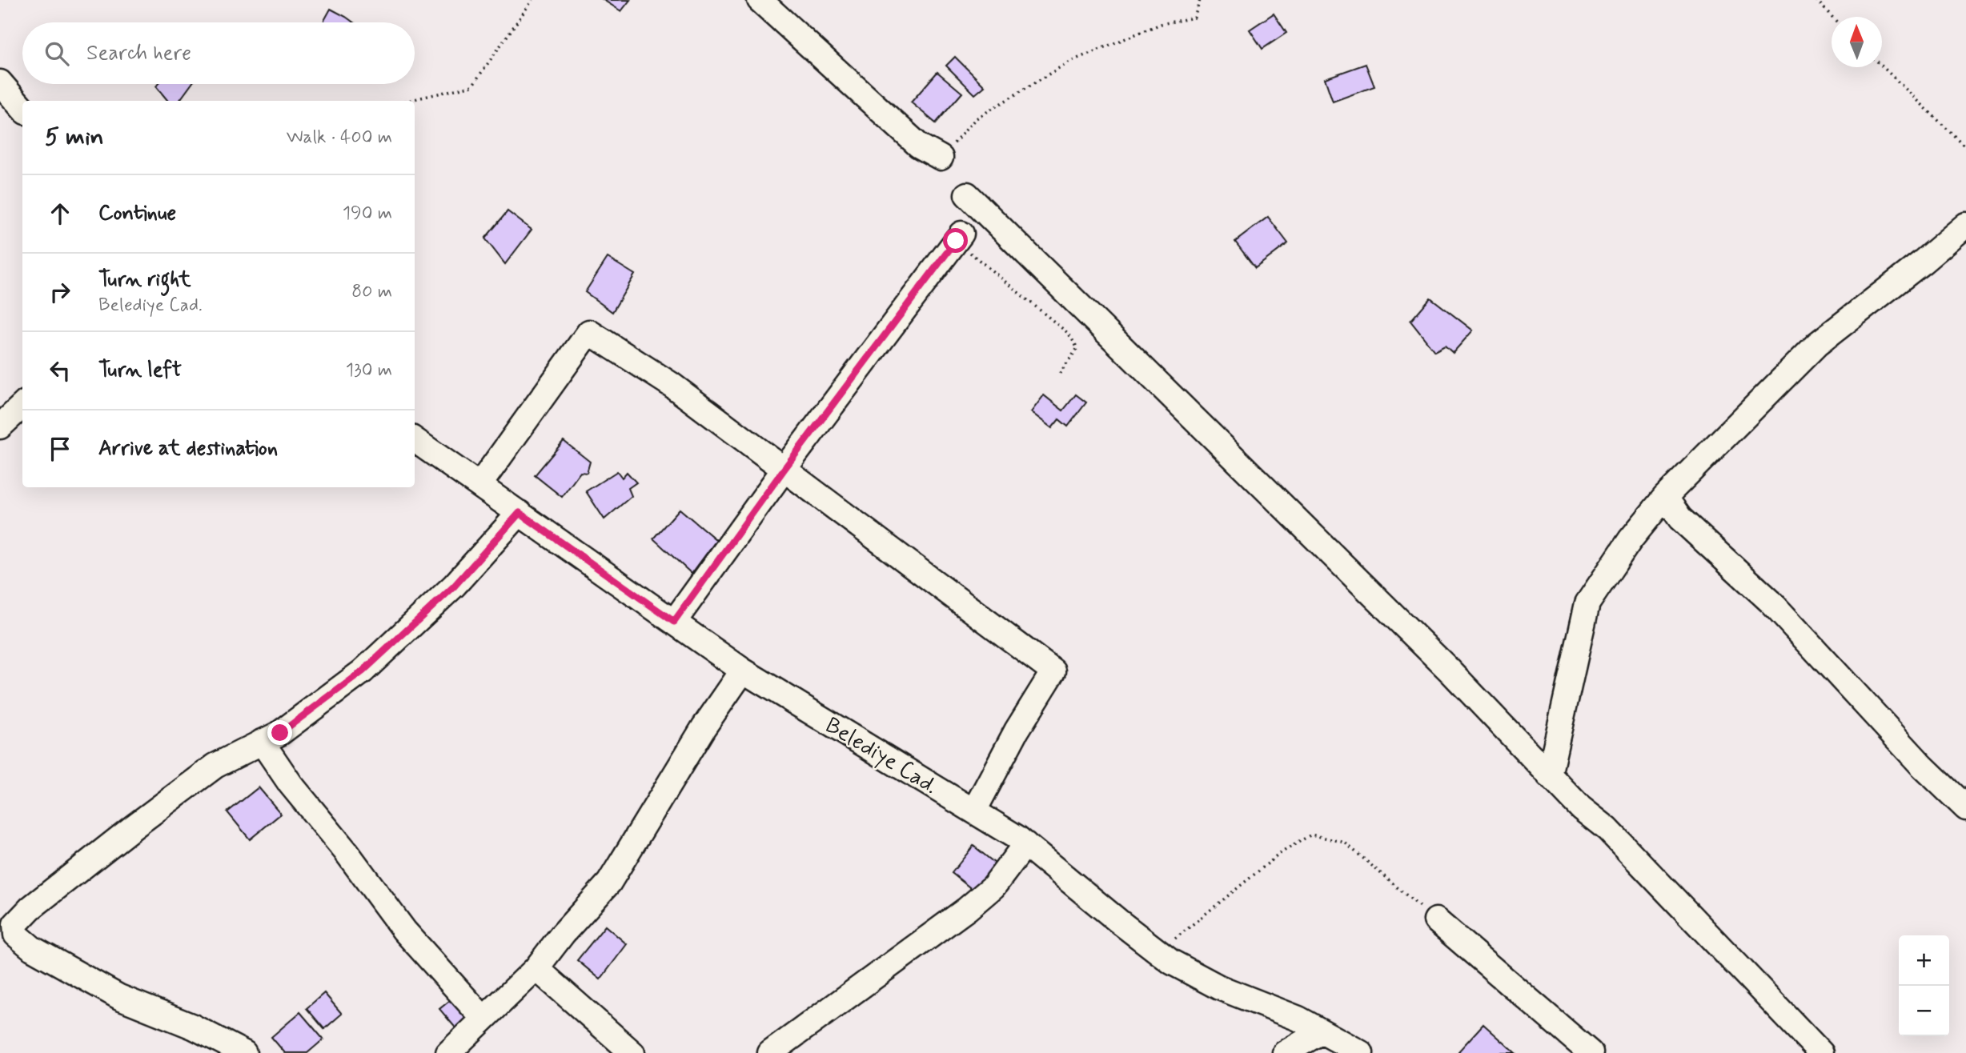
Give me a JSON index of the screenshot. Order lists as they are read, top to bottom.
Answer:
{
  "streets": {
    "street": ["Belediye Cad."]
  },
  "north": "top",
  "page": {
    "search": "Search here",
    "heading": ["5 min", "Walk · 400 m"],
    "list": [
      ["Continue", "190 m"],
      ["Turn right", "Belediye Cad.", "80 m"],
      ["Turn left", "130 m"],
      "Arrive at destination"
    ],
    "map_buttons": ["+", "−"]
  }
}
